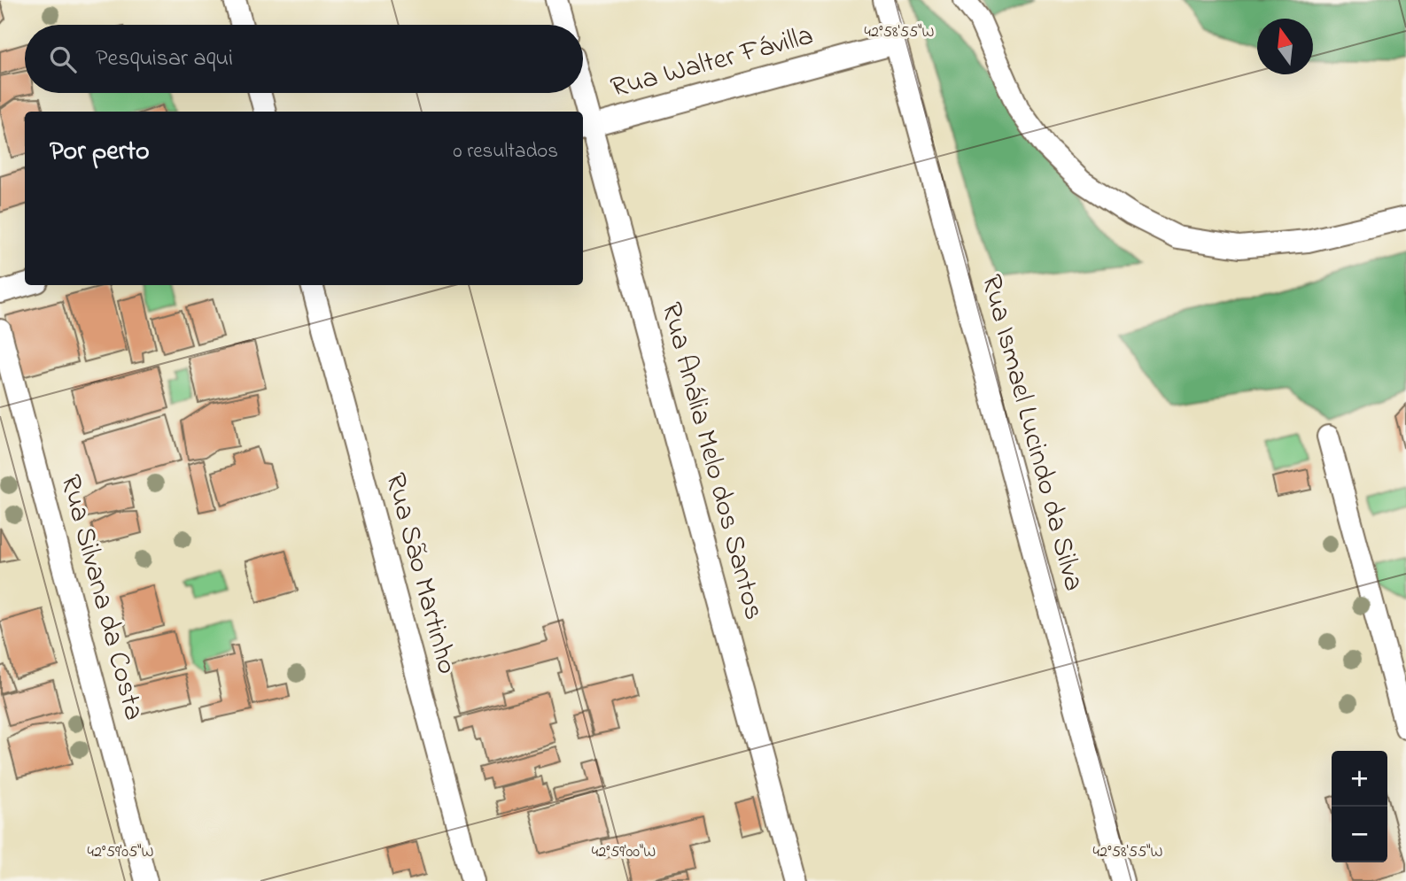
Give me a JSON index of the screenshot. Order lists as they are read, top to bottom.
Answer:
{
  "streets": {
    "street": [
      "Rua Walter Fávilla",
      "Rua Ismael Lucindo da Silva",
      "Rua Anália Melo dos Santos",
      "Rua São Martinho",
      "Rua Silvana da Costa"
    ]
  },
  "crossings": [
    ["Rua Walter Fávilla", "Rua Ismael Lucindo da Silva"],
    ["Rua Walter Fávilla", "Rua Anália Melo dos Santos"]
  ],
  "north": "top",
  "page": {
    "search": "Pesquisar aqui",
    "heading": ["Por perto", "0 resultados"],
    "map_buttons": ["+", "−"]
  },
  "coordinates": ["42°58'55\"W", "42°59'05\"W", "42°59'00\"W"]
}
